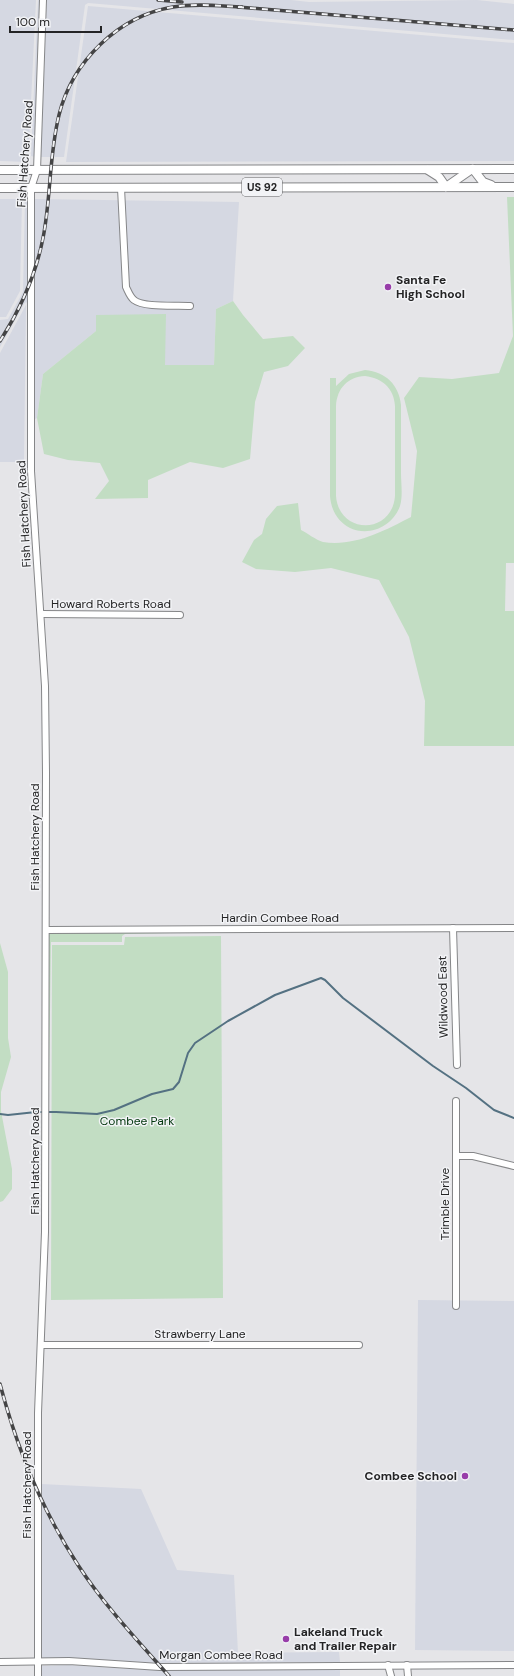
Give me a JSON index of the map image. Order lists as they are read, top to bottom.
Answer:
{
  "streets": {
    "main road": ["US 92"],
    "street": [
      "Fish Hatchery Road",
      "Howard Roberts Road",
      "Hardin Combee Road",
      "Wildwood East",
      "Trimble Drive",
      "Strawberry Lane",
      "Morgan Combee Road"
    ]
  },
  "crossings": [
    ["Fish Hatchery Road", "US 92"],
    ["Fish Hatchery Road", "Howard Roberts Road"],
    ["Fish Hatchery Road", "Hardin Combee Road"],
    ["Fish Hatchery Road", "Strawberry Lane"],
    ["Fish Hatchery Road", "Morgan Combee Road"],
    ["Hardin Combee Road", "Wildwood East"]
  ],
  "parks": ["Combee Park"],
  "places": ["Santa Fe High School", "Combee School", "Lakeland Truck and Trailer Repair"],
  "scale_bar": "100 m"
}
